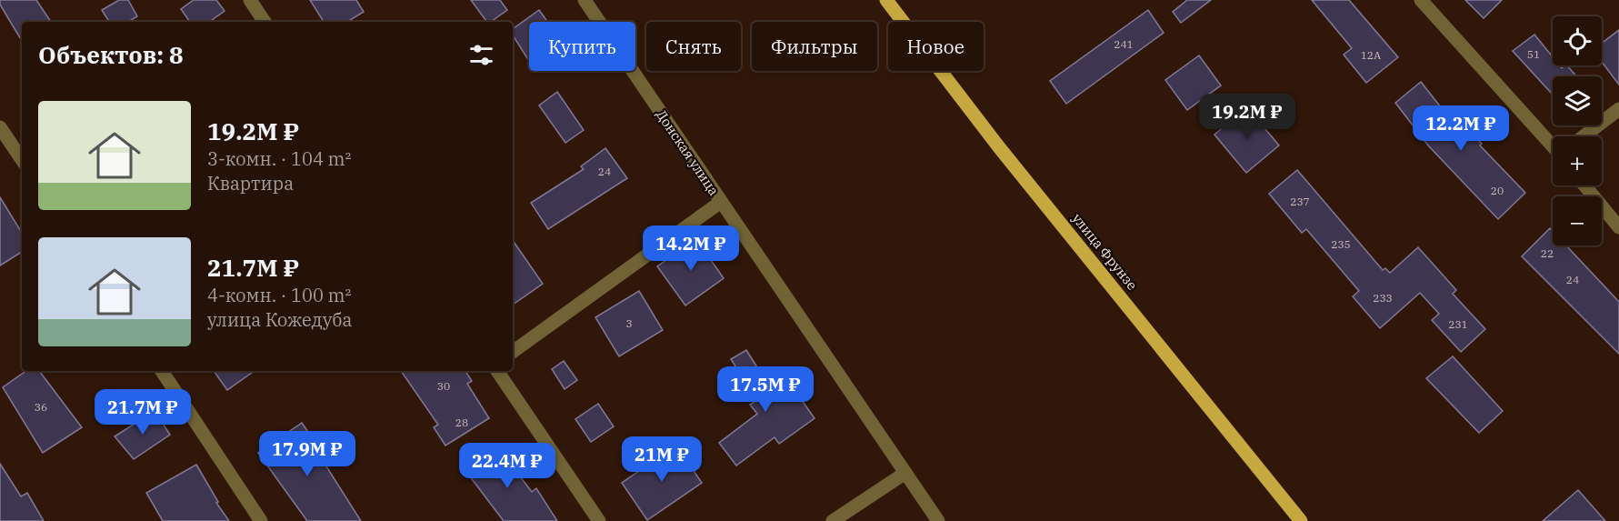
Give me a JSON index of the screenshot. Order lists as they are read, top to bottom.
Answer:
{
  "streets": {
    "main road": ["улица Фрунзе"],
    "street": ["Донская улица"]
  },
  "house_numbers": [
    "241",
    "51",
    "12А",
    "24",
    "20",
    "237",
    "235",
    "22",
    "24",
    "233",
    "3",
    "231",
    "30",
    "36",
    "28"
  ],
  "page": {
    "map_buttons": ["+", "−"],
    "chip": [
      "Купить",
      "Снять",
      "Фильтры",
      "Новое"
    ],
    "heading": "Объектов: 8",
    "list": [
      {
        "name": "19.2M ₽",
        "note": "3-комн. · 104 m² · Квартира"
      },
      {
        "name": "21.7M ₽",
        "note": "4-комн. · 100 m² · улица Кожедуба"
      }
    ],
    "price": [
      "19.2M ₽",
      "12.2M ₽",
      "14.2M ₽",
      "17.5M ₽",
      "21.7M ₽",
      "17.9M ₽",
      "21M ₽",
      "22.4M ₽"
    ]
  }
}
